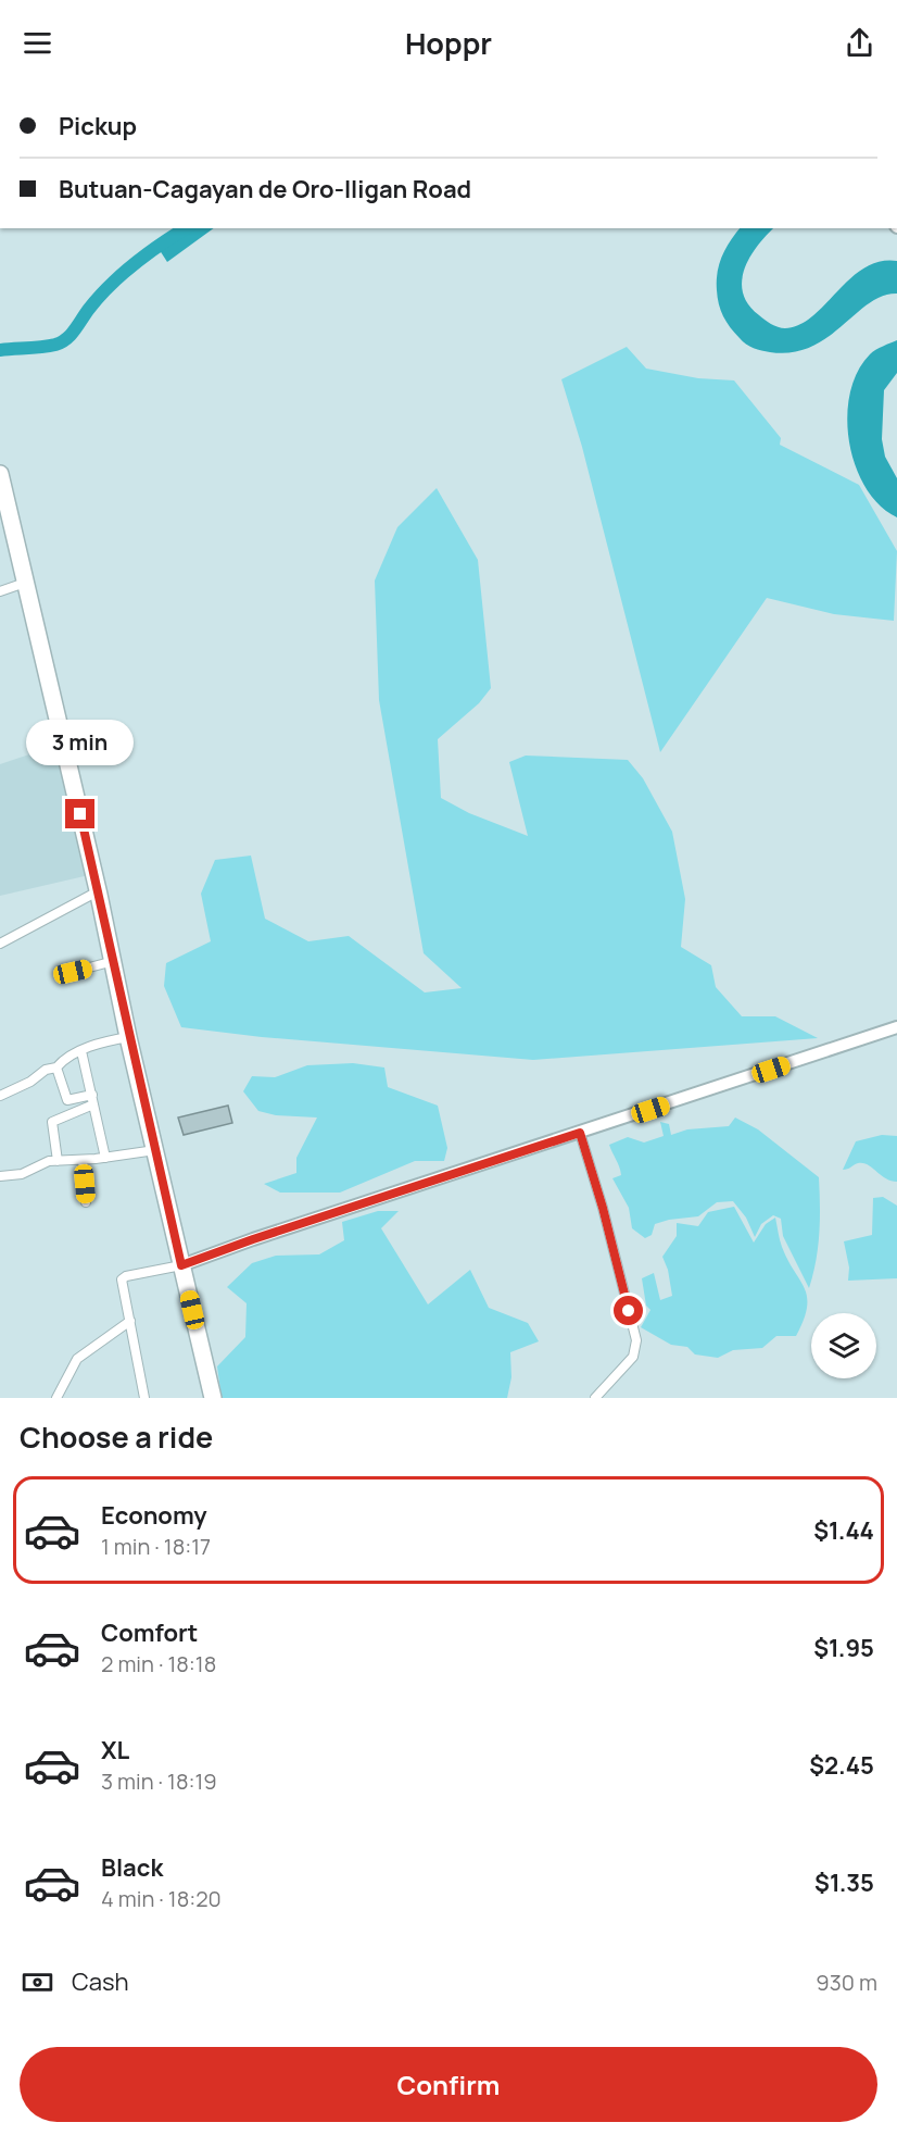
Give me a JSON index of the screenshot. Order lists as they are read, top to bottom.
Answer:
{
  "page": {
    "header": "Hoppr",
    "banner": ["Pickup", "Butuan-Cagayan de Oro-Iligan Road"],
    "bubble": "3 min",
    "heading": "Choose a ride",
    "list": [
      {
        "name": "Economy",
        "note": "1 min · 18:17",
        "value": "$1.44"
      },
      {
        "name": "Comfort",
        "note": "2 min · 18:18",
        "value": "$1.95"
      },
      {
        "name": "XL",
        "note": "3 min · 18:19",
        "value": "$2.45"
      },
      {
        "name": "Black",
        "note": "4 min · 18:20",
        "value": "$1.35"
      }
    ],
    "pay": ["Cash", "930 m"],
    "buttons": "Confirm"
  }
}
